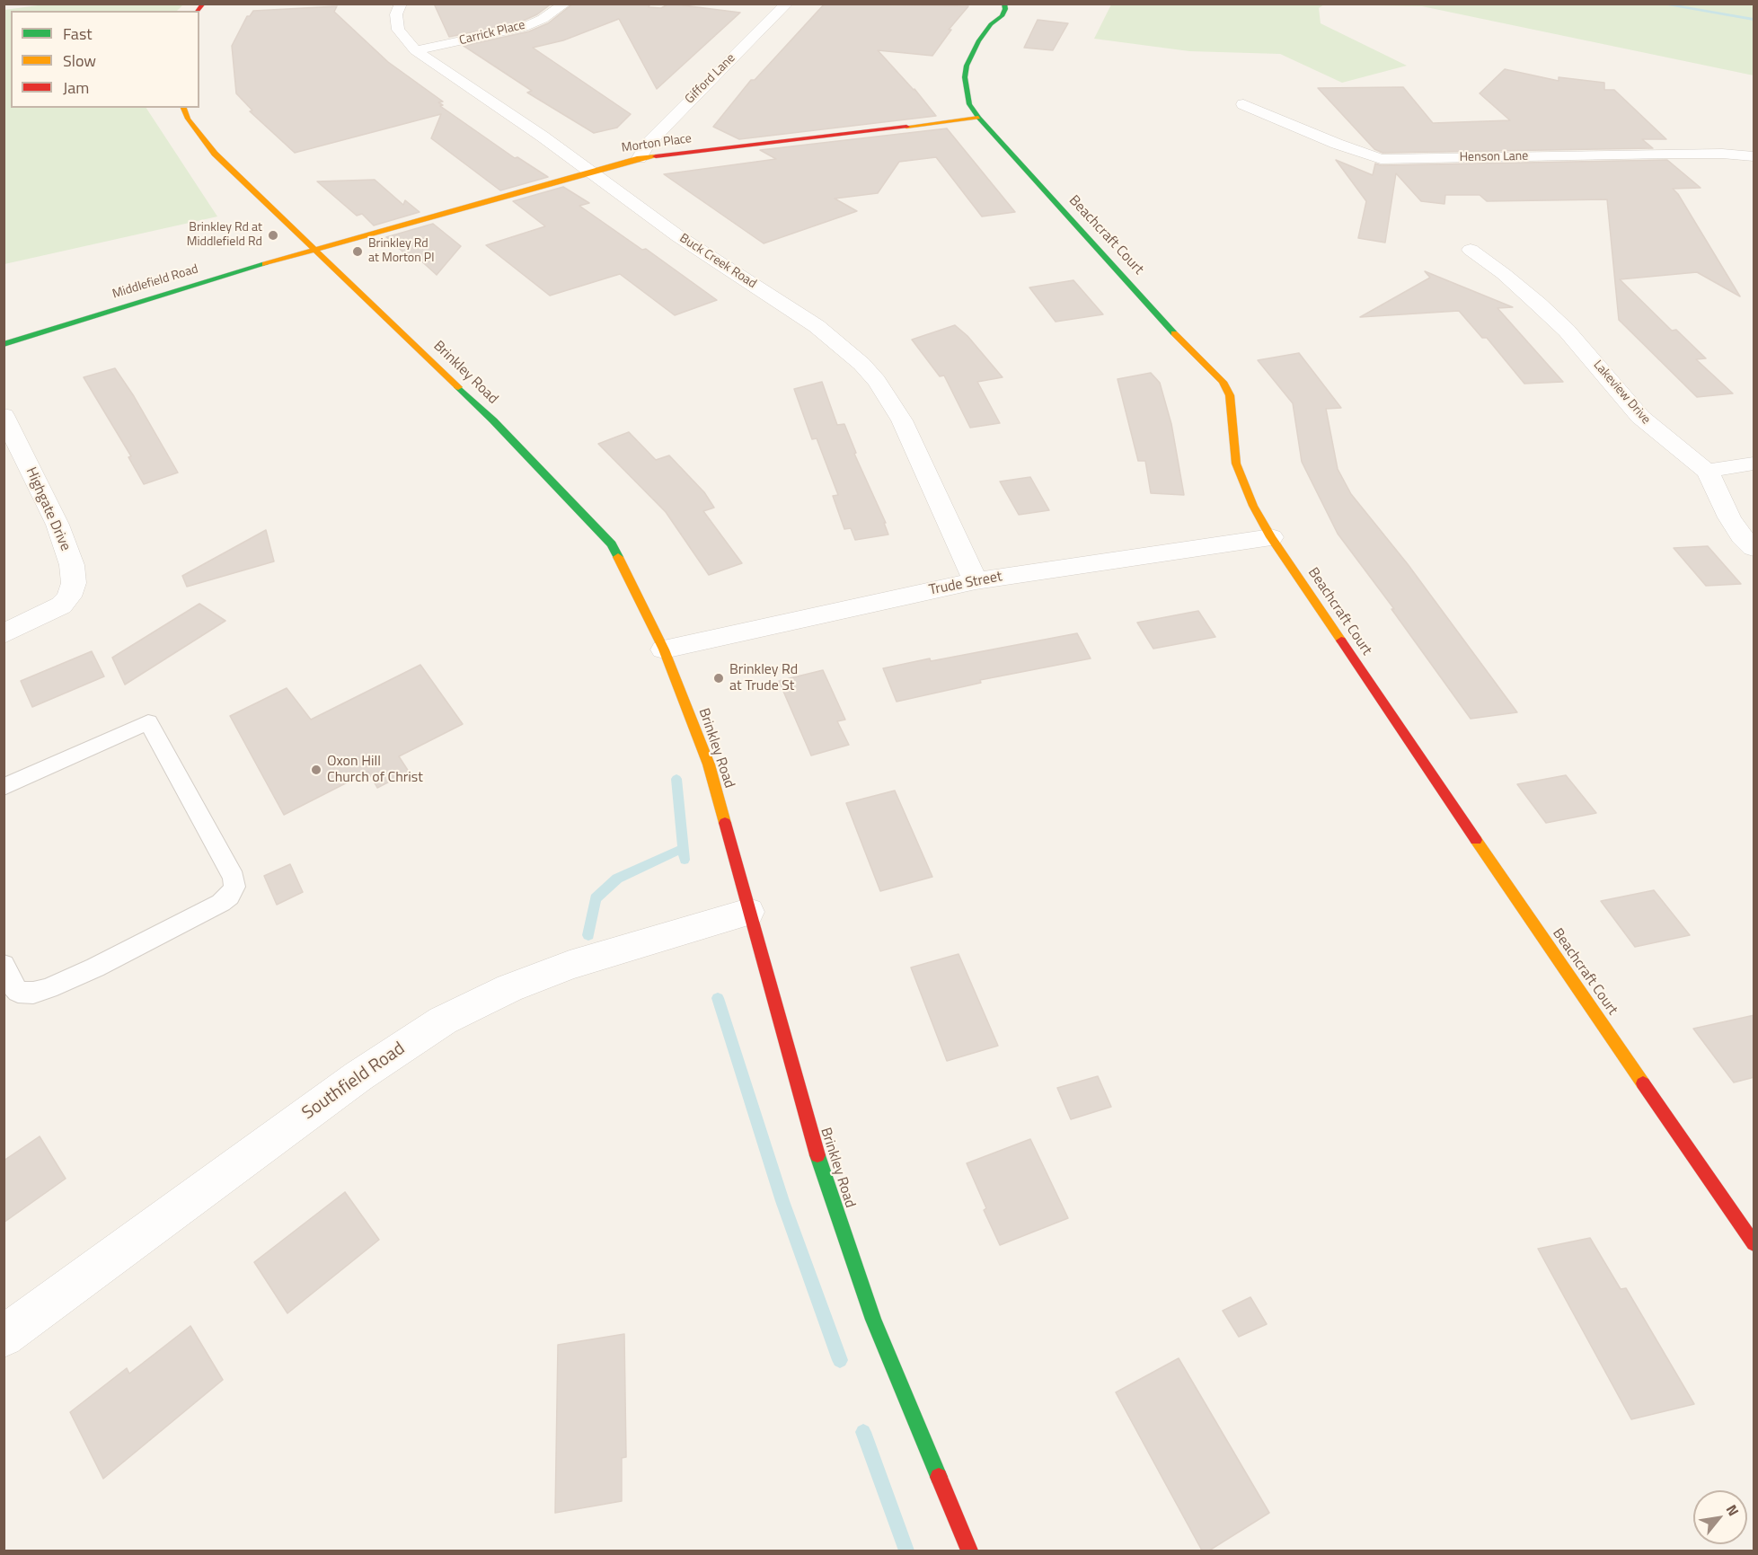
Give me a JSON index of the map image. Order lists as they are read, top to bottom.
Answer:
{
  "streets": {
    "street": [
      "Carrick Place",
      "Gifford Lane",
      "Morton Place",
      "Henson Lane",
      "Beachcraft Court",
      "Buck Creek Road",
      "Middlefield Road",
      "Brinkley Road",
      "Lakeview Drive",
      "Highgate Drive",
      "Trude Street",
      "Southfield Road"
    ]
  },
  "crossings": [
    ["Carrick Place", "Buck Creek Road"],
    ["Gifford Lane", "Morton Place"],
    ["Morton Place", "Beachcraft Court"],
    ["Morton Place", "Buck Creek Road"],
    ["Morton Place", "Middlefield Road"],
    ["Morton Place", "Brinkley Road"],
    ["Beachcraft Court", "Trude Street"],
    ["Buck Creek Road", "Trude Street"],
    ["Middlefield Road", "Brinkley Road"],
    ["Brinkley Road", "Trude Street"],
    ["Brinkley Road", "Southfield Road"]
  ],
  "places": [
    "Brinkley Rd at Middlefield Rd",
    "Brinkley Rd at Morton Pl",
    "Brinkley Rd at Trude St",
    "Oxon Hill Church of Christ"
  ],
  "legend": ["Fast", "Slow", "Jam"],
  "north": "top right"
}
